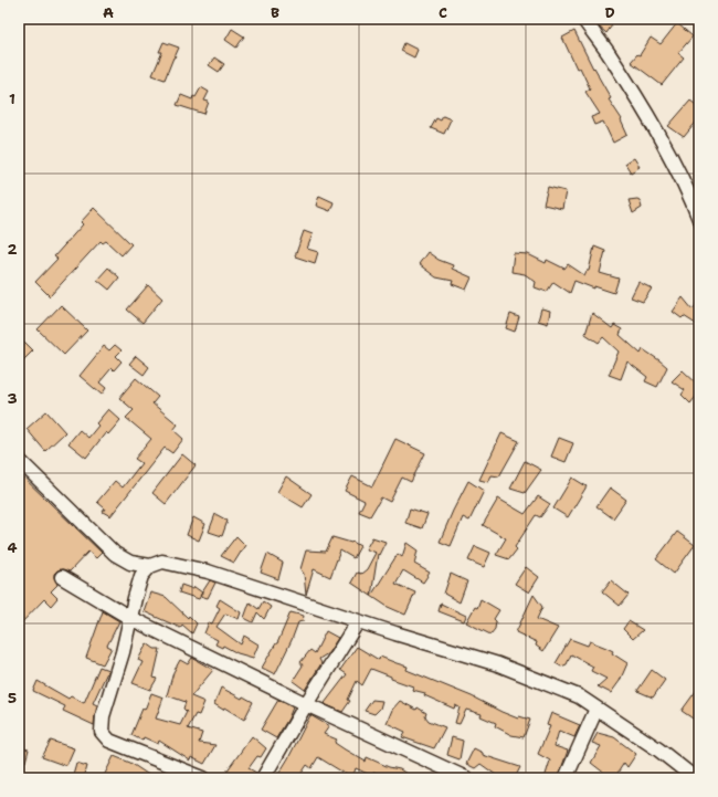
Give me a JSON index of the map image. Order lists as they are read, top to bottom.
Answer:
{
  "grid": {
    "columns": [
      "A",
      "B",
      "C",
      "D"
    ],
    "rows": [
      "1",
      "2",
      "3",
      "4",
      "5"
    ]
  }
}
